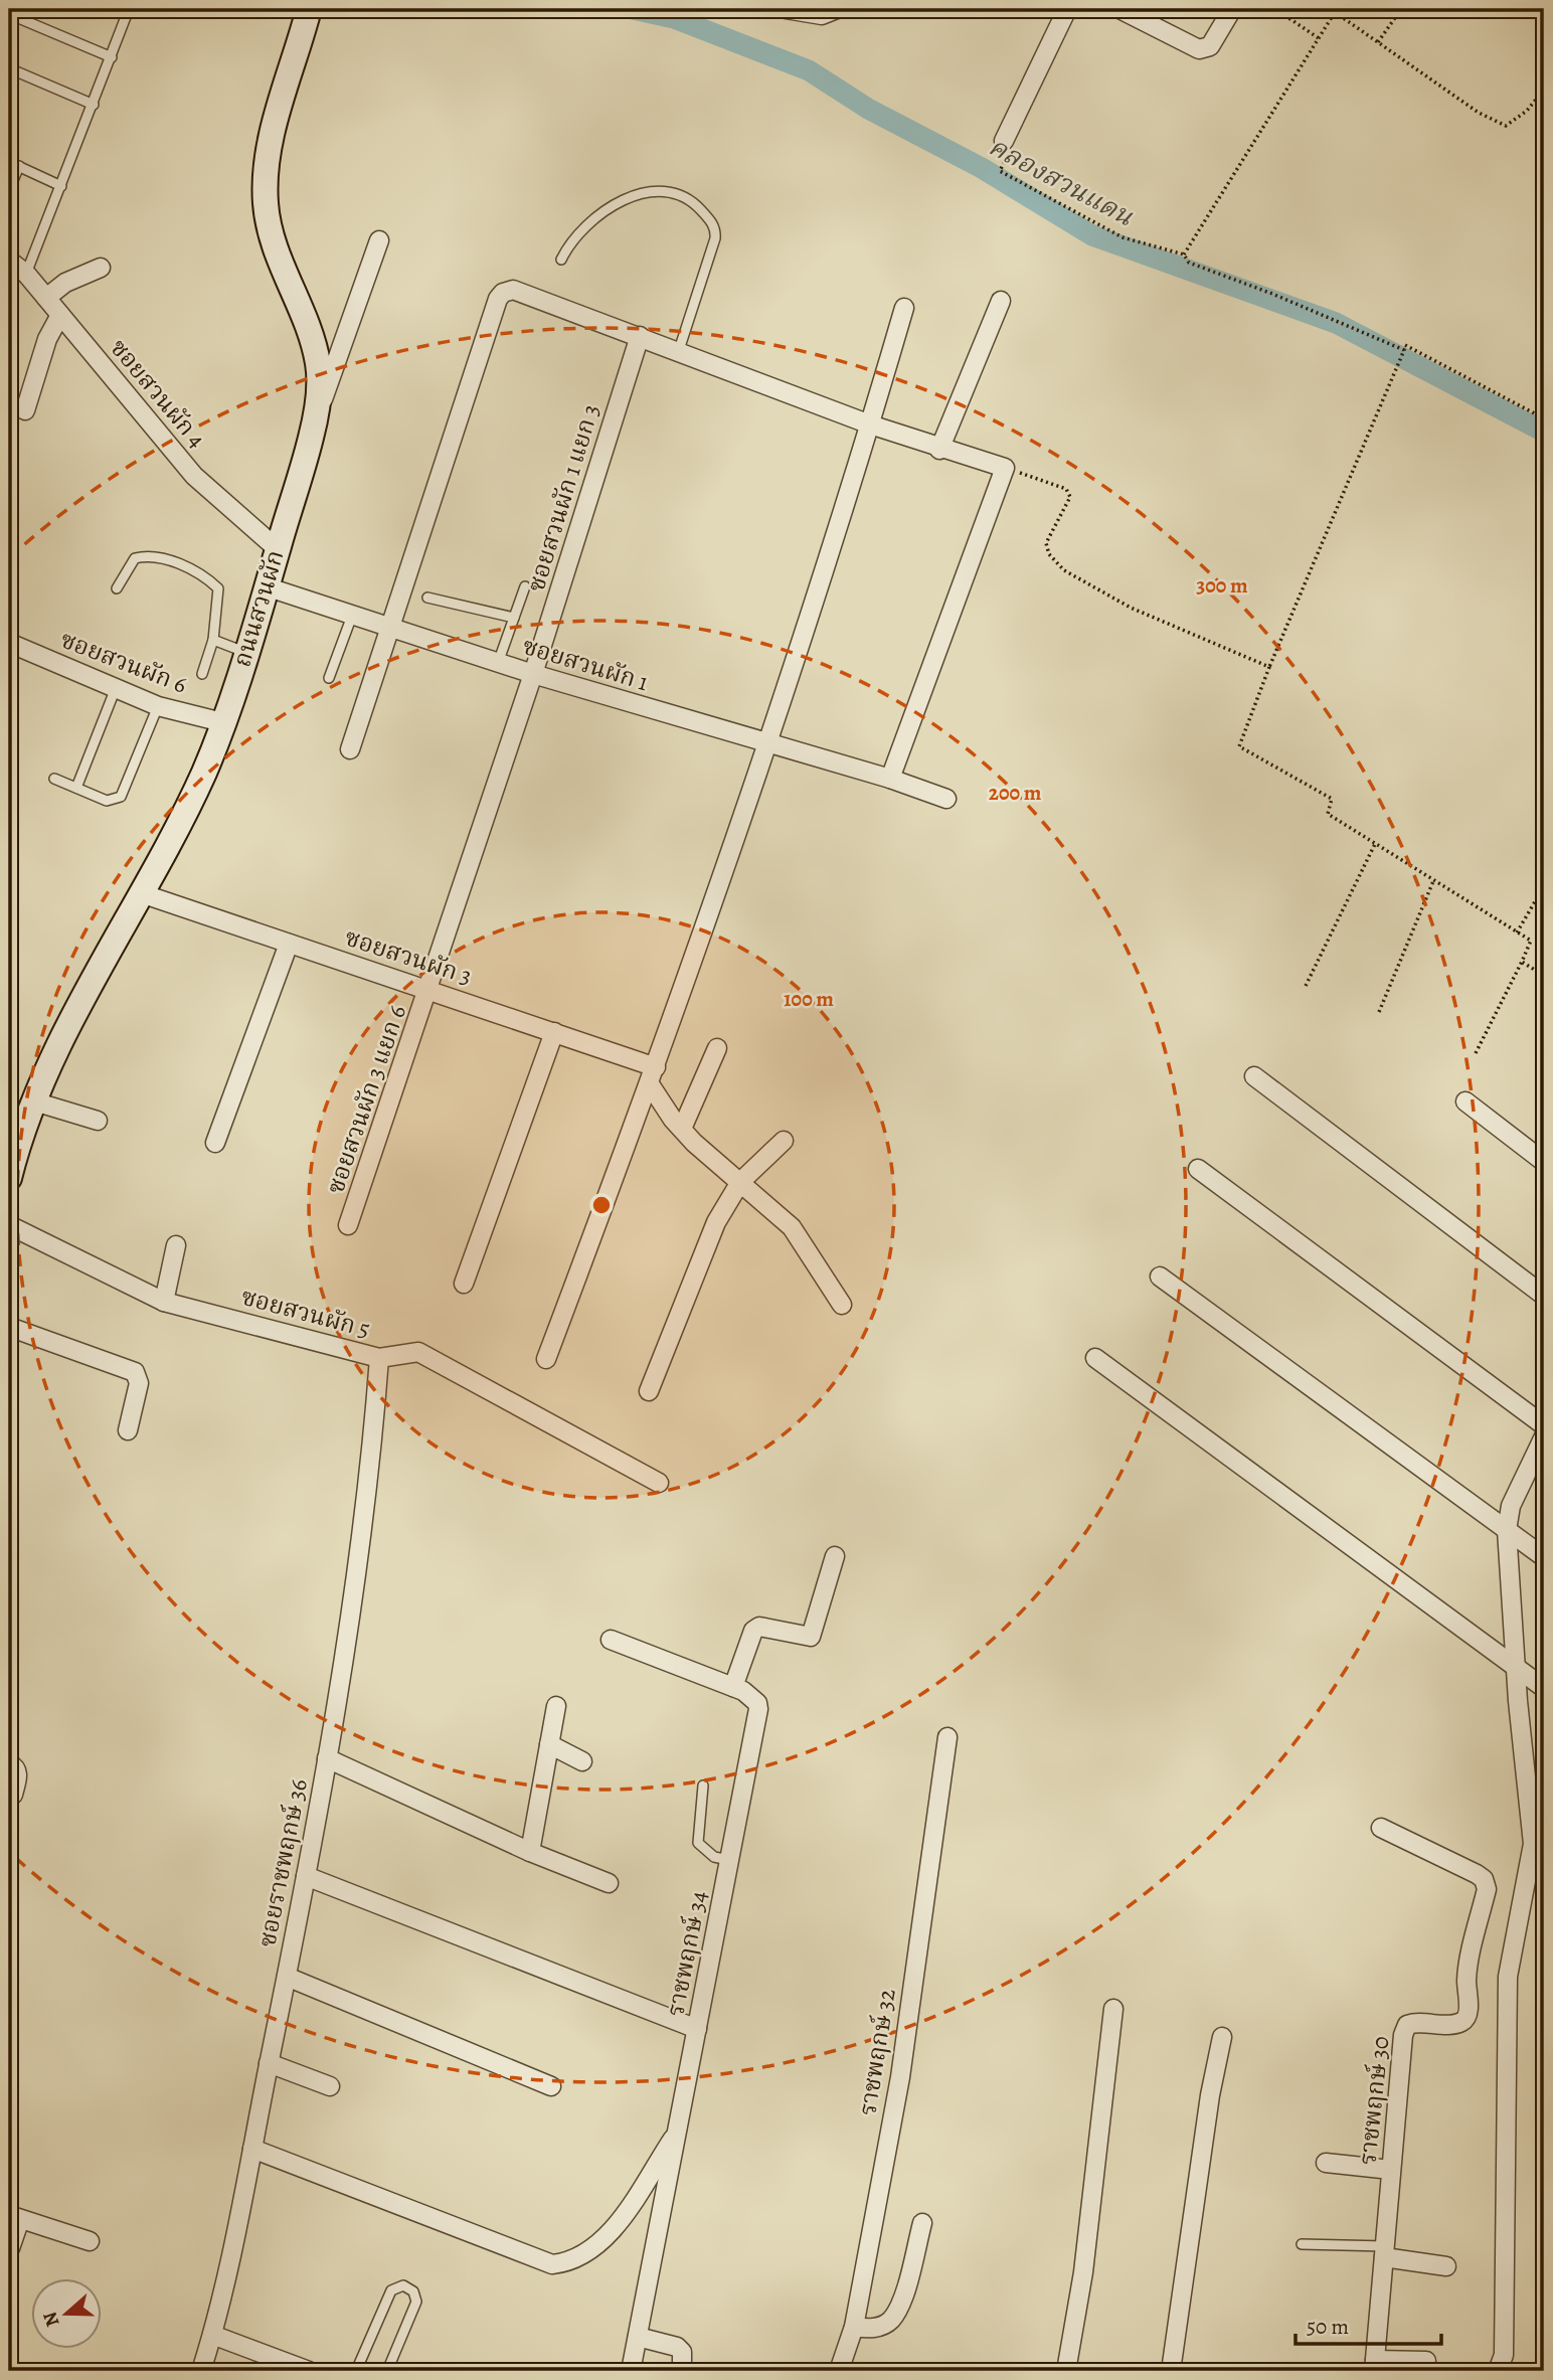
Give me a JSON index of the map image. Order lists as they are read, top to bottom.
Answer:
{
  "streets": {
    "street": [
      "ซอยสวนผัก 4",
      "ซอยสวนผัก 1 แยก 3",
      "ถนนสวนผัก",
      "ซอยสวนผัก 6",
      "ซอยสวนผัก 1",
      "ซอยสวนผัก 3",
      "ซอยสวนผัก 3 แยก 6",
      "ซอยสวนผัก 5",
      "ซอยราชพฤกษ์ 36",
      "ราชพฤกษ์ 34",
      "ราชพฤกษ์ 32",
      "ราชพฤกษ์ 30"
    ]
  },
  "crossings": [
    ["ซอยสวนผัก 4", "ถนนสวนผัก"],
    ["ซอยสวนผัก 1 แยก 3", "ซอยสวนผัก 1"],
    ["ซอยสวนผัก 1 แยก 3", "ซอยสวนผัก 3"],
    ["ซอยสวนผัก 1 แยก 3", "ซอยสวนผัก 3 แยก 6"],
    ["ถนนสวนผัก", "ซอยสวนผัก 6"],
    ["ถนนสวนผัก", "ซอยสวนผัก 1"],
    ["ถนนสวนผัก", "ซอยสวนผัก 3"],
    ["ซอยสวนผัก 3", "ซอยสวนผัก 3 แยก 6"],
    ["ซอยสวนผัก 5", "ซอยราชพฤกษ์ 36"]
  ],
  "water": ["คลองสวนแดน"],
  "scale_bar": "50 m",
  "north": "left",
  "rings": ["300 m", "200 m", "100 m"]
}
